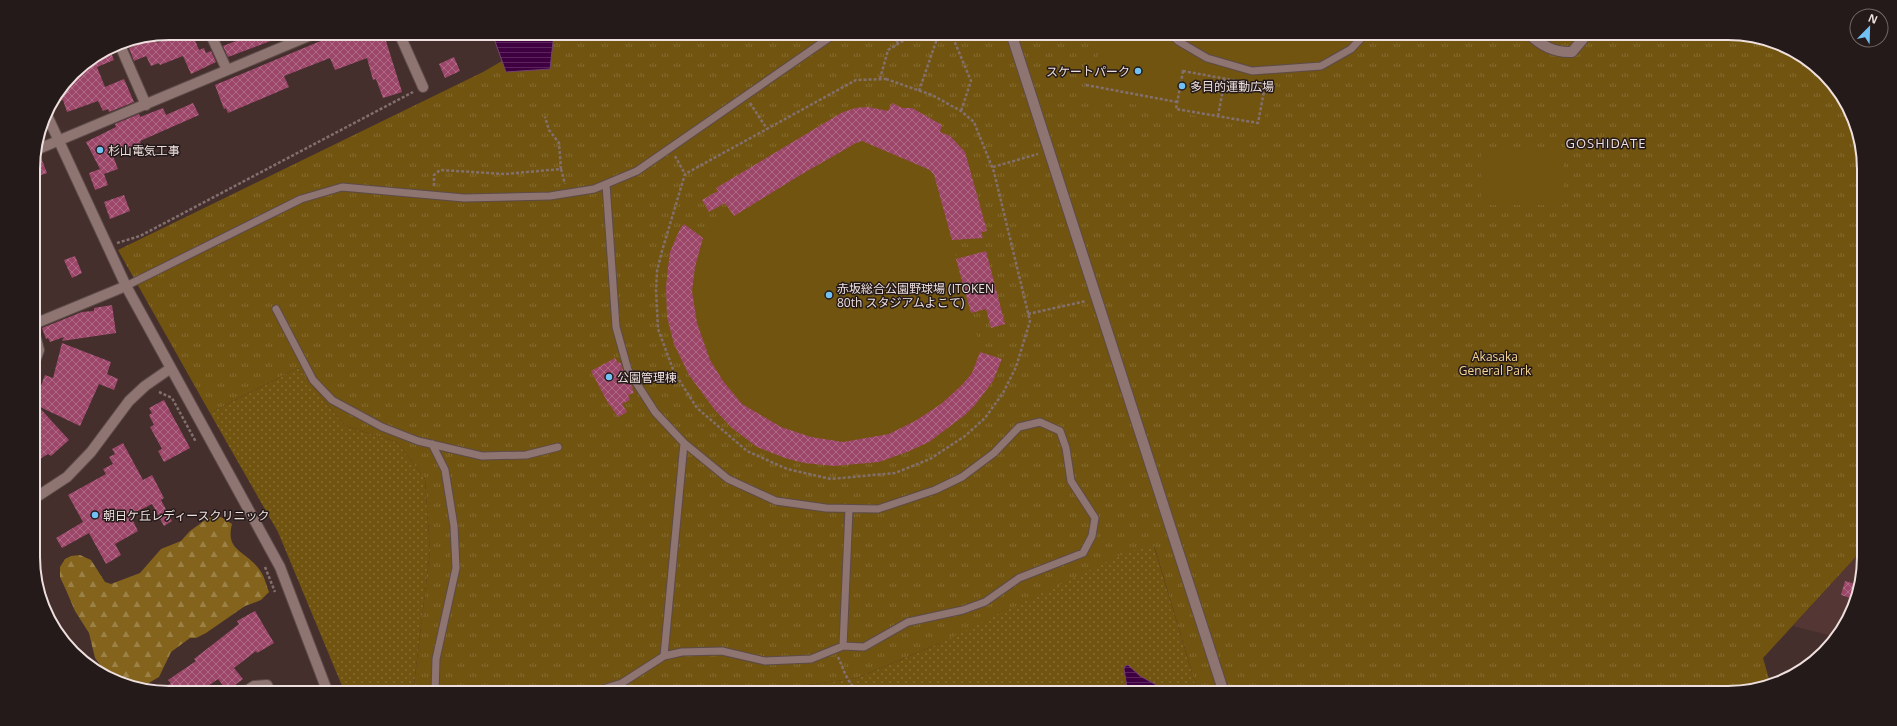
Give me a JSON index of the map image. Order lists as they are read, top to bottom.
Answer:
{
  "districts": ["GOSHIDATE"],
  "parks": ["Akasaka General Park"],
  "places": [
    "スケートパーク",
    "多目的運動広場",
    "杉山電気工事",
    "赤坂総合公園野球場 (ITOKEN 80th スタジアムよこて)",
    "公園管理棟",
    "朝日ケ丘レディースクリニック"
  ],
  "north": "top right"
}
